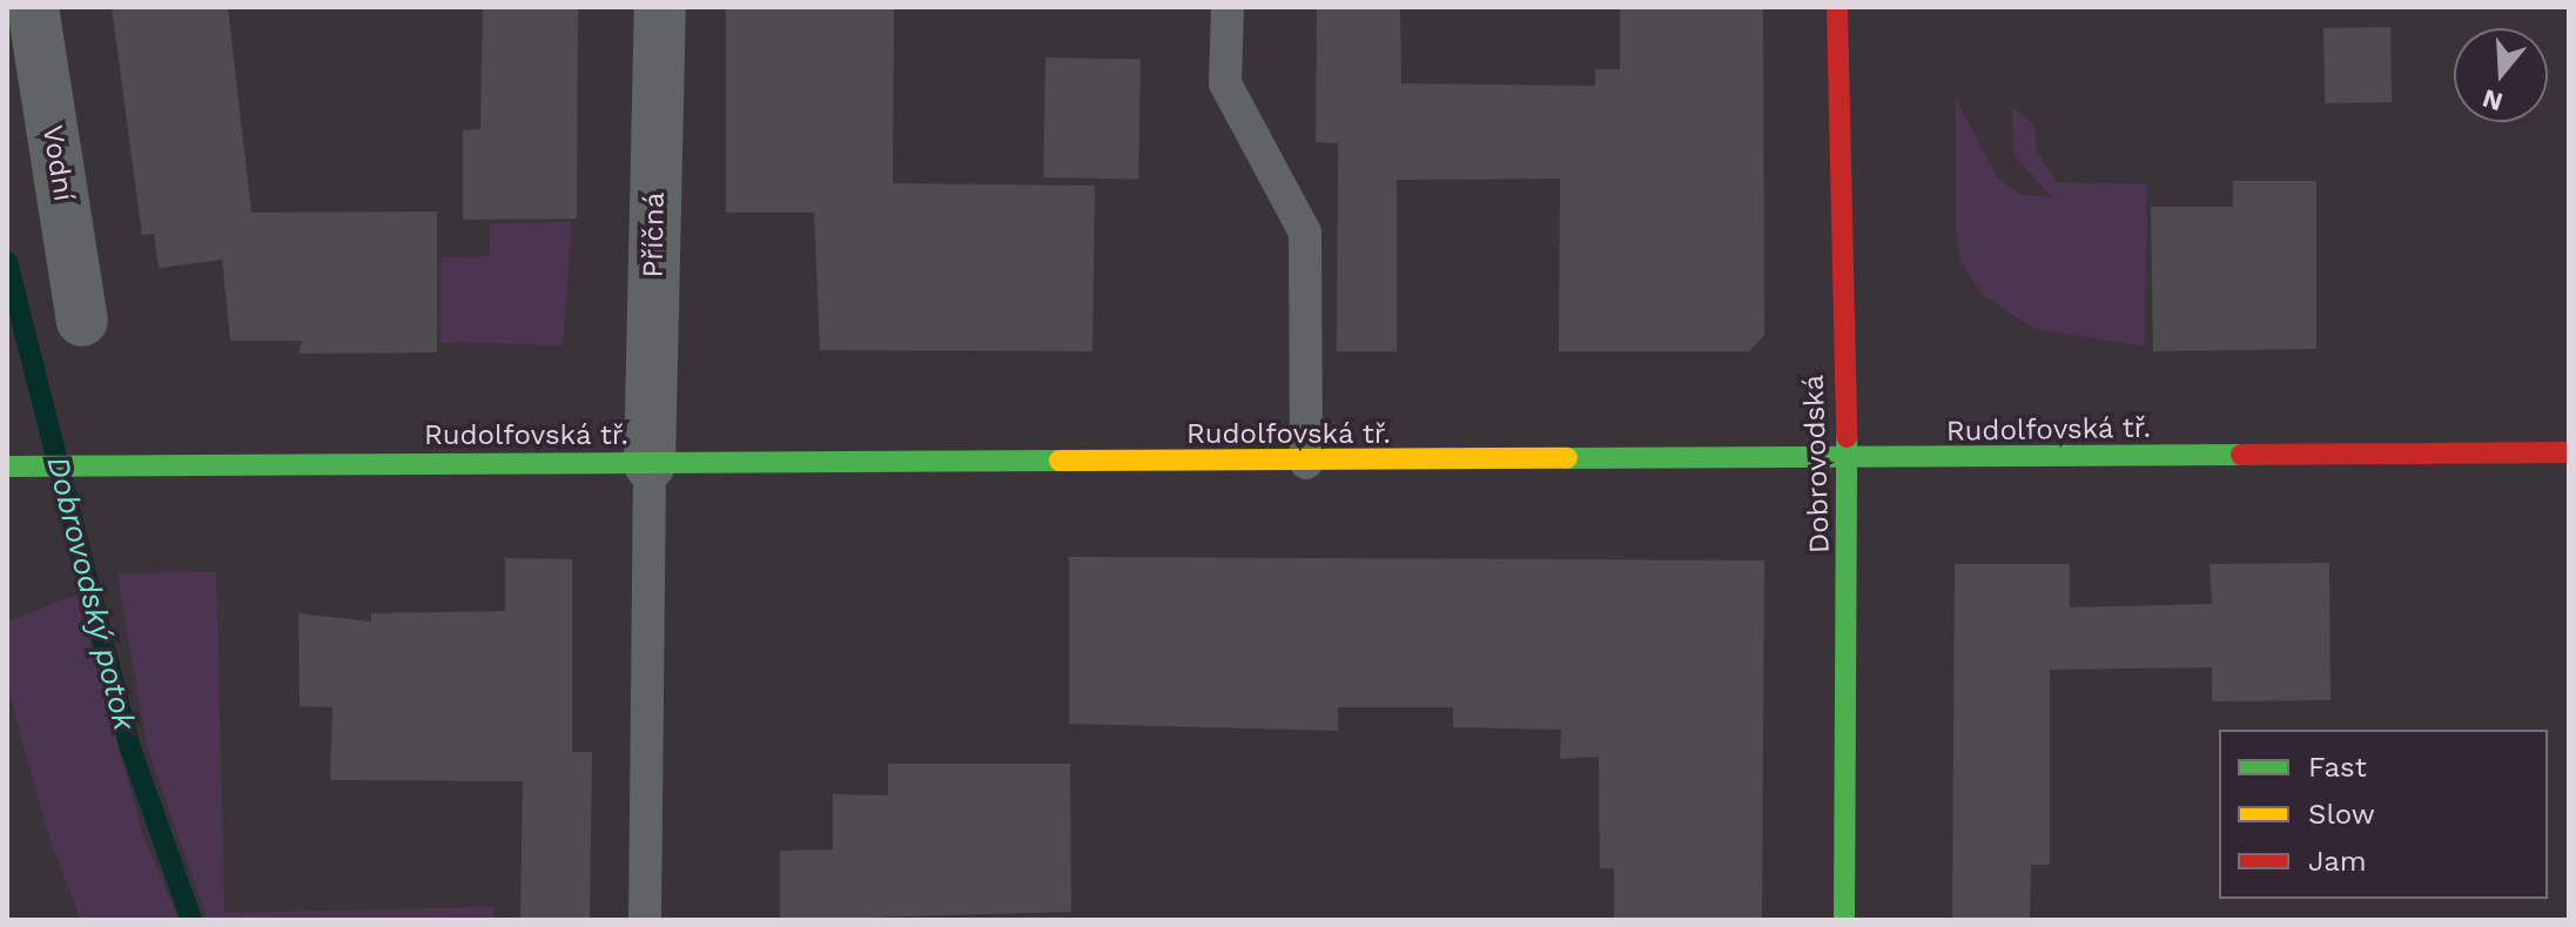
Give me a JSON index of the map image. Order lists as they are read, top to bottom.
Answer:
{
  "streets": {
    "main road": ["Rudolfovská tř.", "Dobrovodská"],
    "street": ["Vodní", "Příčná"]
  },
  "crossings": [
    ["Příčná", "Rudolfovská tř."],
    ["Rudolfovská tř.", "Dobrovodská"]
  ],
  "water": ["Dobrovodský potok"],
  "legend": ["Fast", "Slow", "Jam"],
  "north": "bottom"
}
